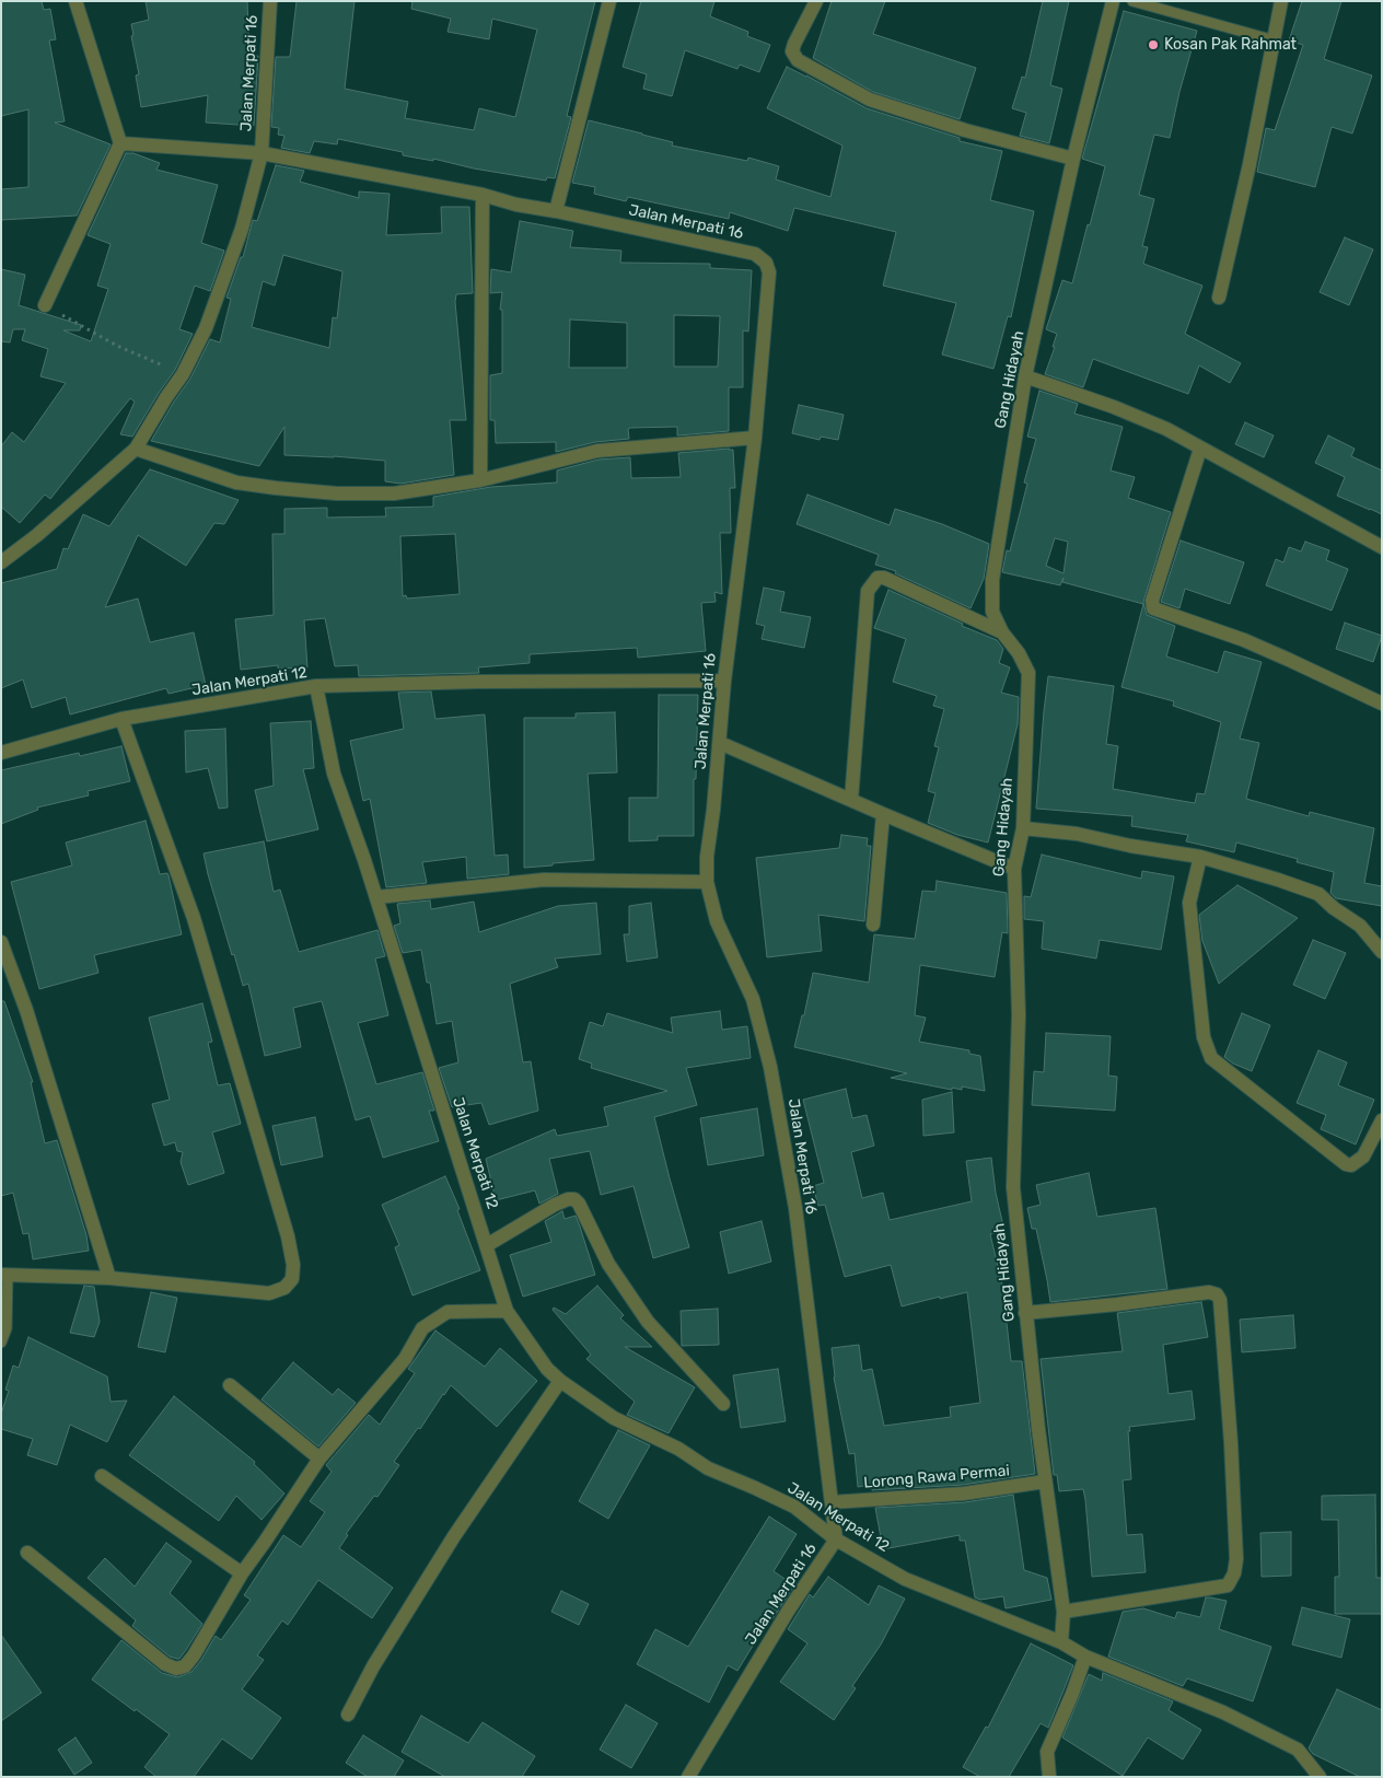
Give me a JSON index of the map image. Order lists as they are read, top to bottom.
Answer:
{
  "streets": {
    "street": [
      "Jalan Merpati 16",
      "Gang Hidayah",
      "Jalan Merpati 12",
      "Lorong Rawa Permai"
    ]
  },
  "crossings": [
    ["Jalan Merpati 16", "Jalan Merpati 12"],
    ["Jalan Merpati 16", "Lorong Rawa Permai"],
    ["Gang Hidayah", "Jalan Merpati 12"],
    ["Gang Hidayah", "Lorong Rawa Permai"]
  ],
  "places": ["Kosan Pak Rahmat"]
}
